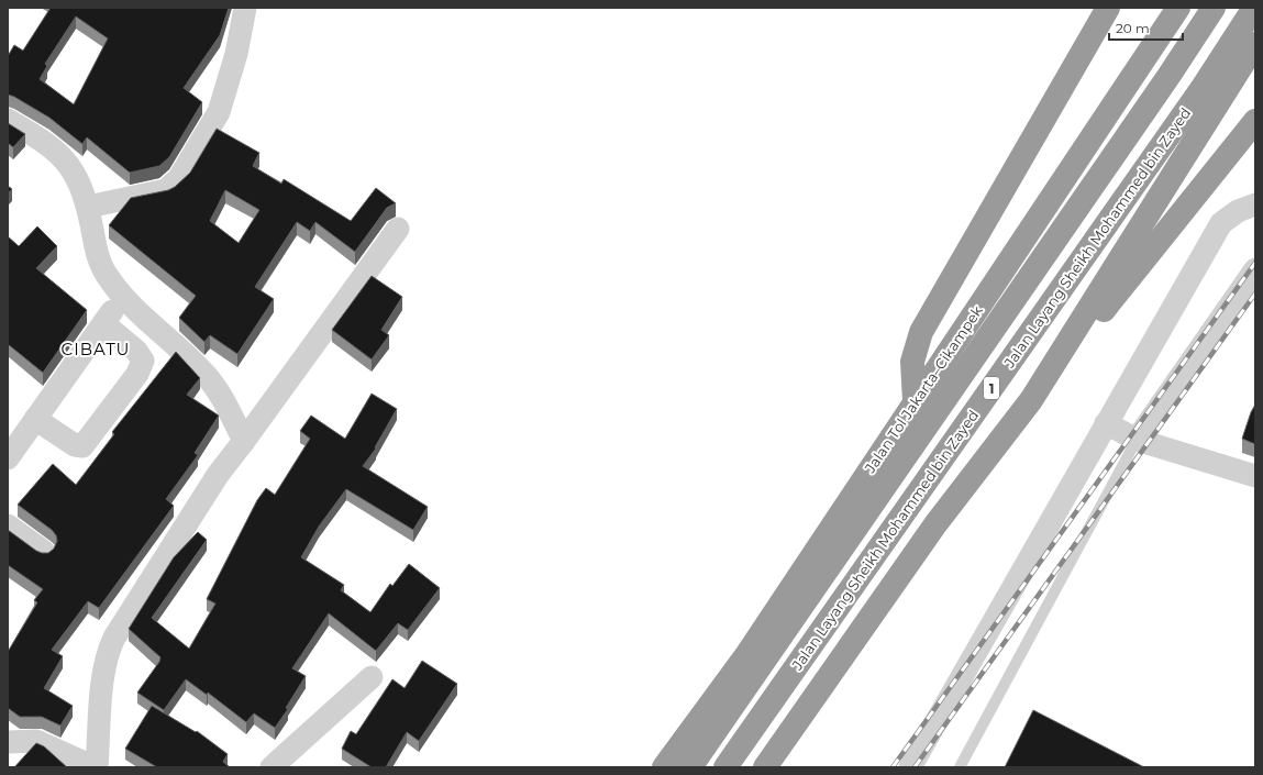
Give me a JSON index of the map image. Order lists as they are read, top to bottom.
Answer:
{
  "streets": {
    "highway": ["Jalan Layang Sheikh Mohammed bin Zayed", "1", "Jalan Tol Jakarta–Cikampek"]
  },
  "districts": ["CIBATU"],
  "scale_bar": "20 m"
}
